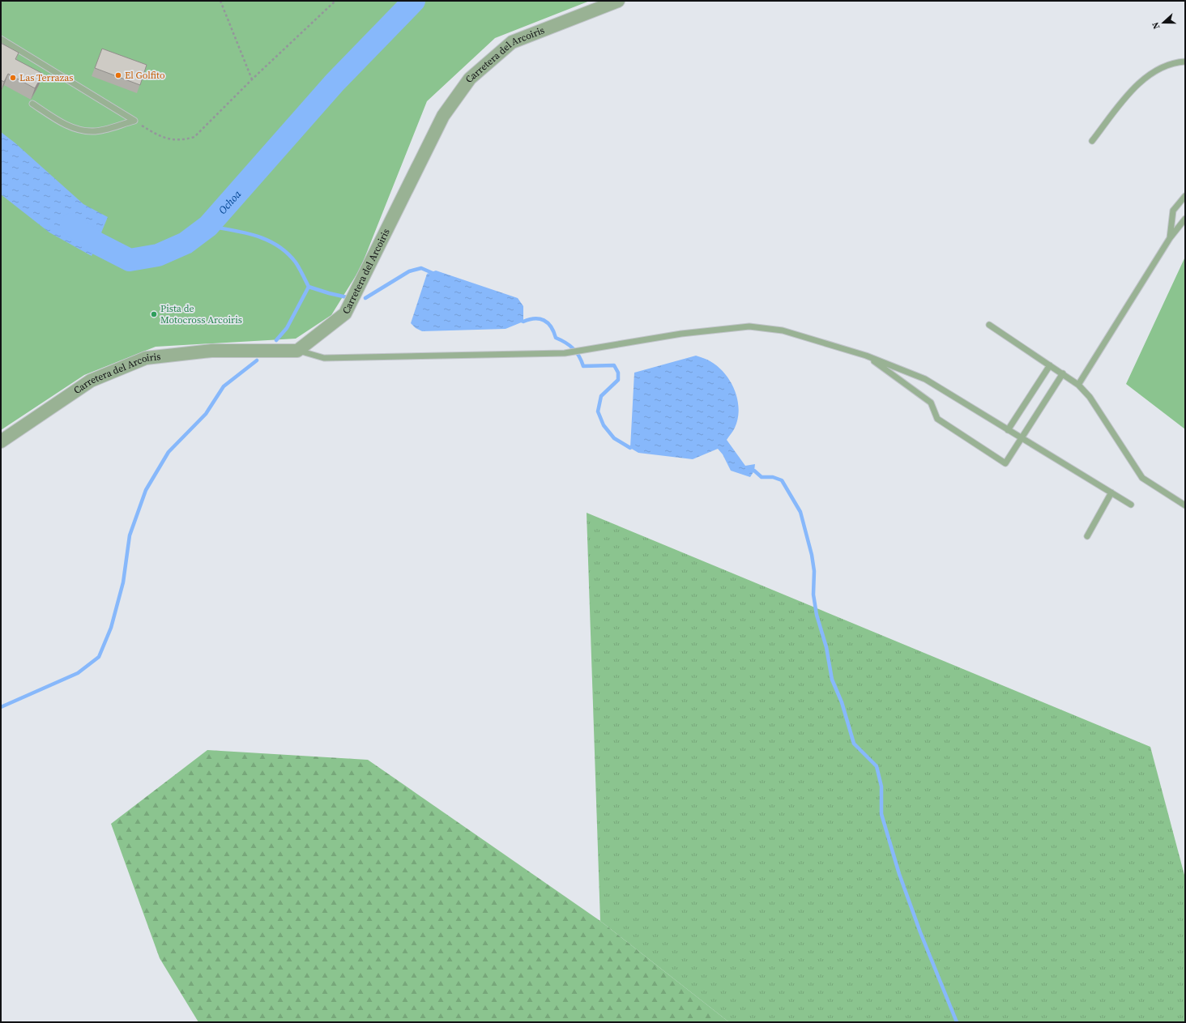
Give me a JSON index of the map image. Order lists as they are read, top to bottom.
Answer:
{
  "streets": {
    "street": ["Carretera del Arcoiris"]
  },
  "water": ["Ochoa"],
  "places": ["El Golfito", "Las Terrazas", "Pista de Motocross Arcoiris"],
  "north": "left"
}
